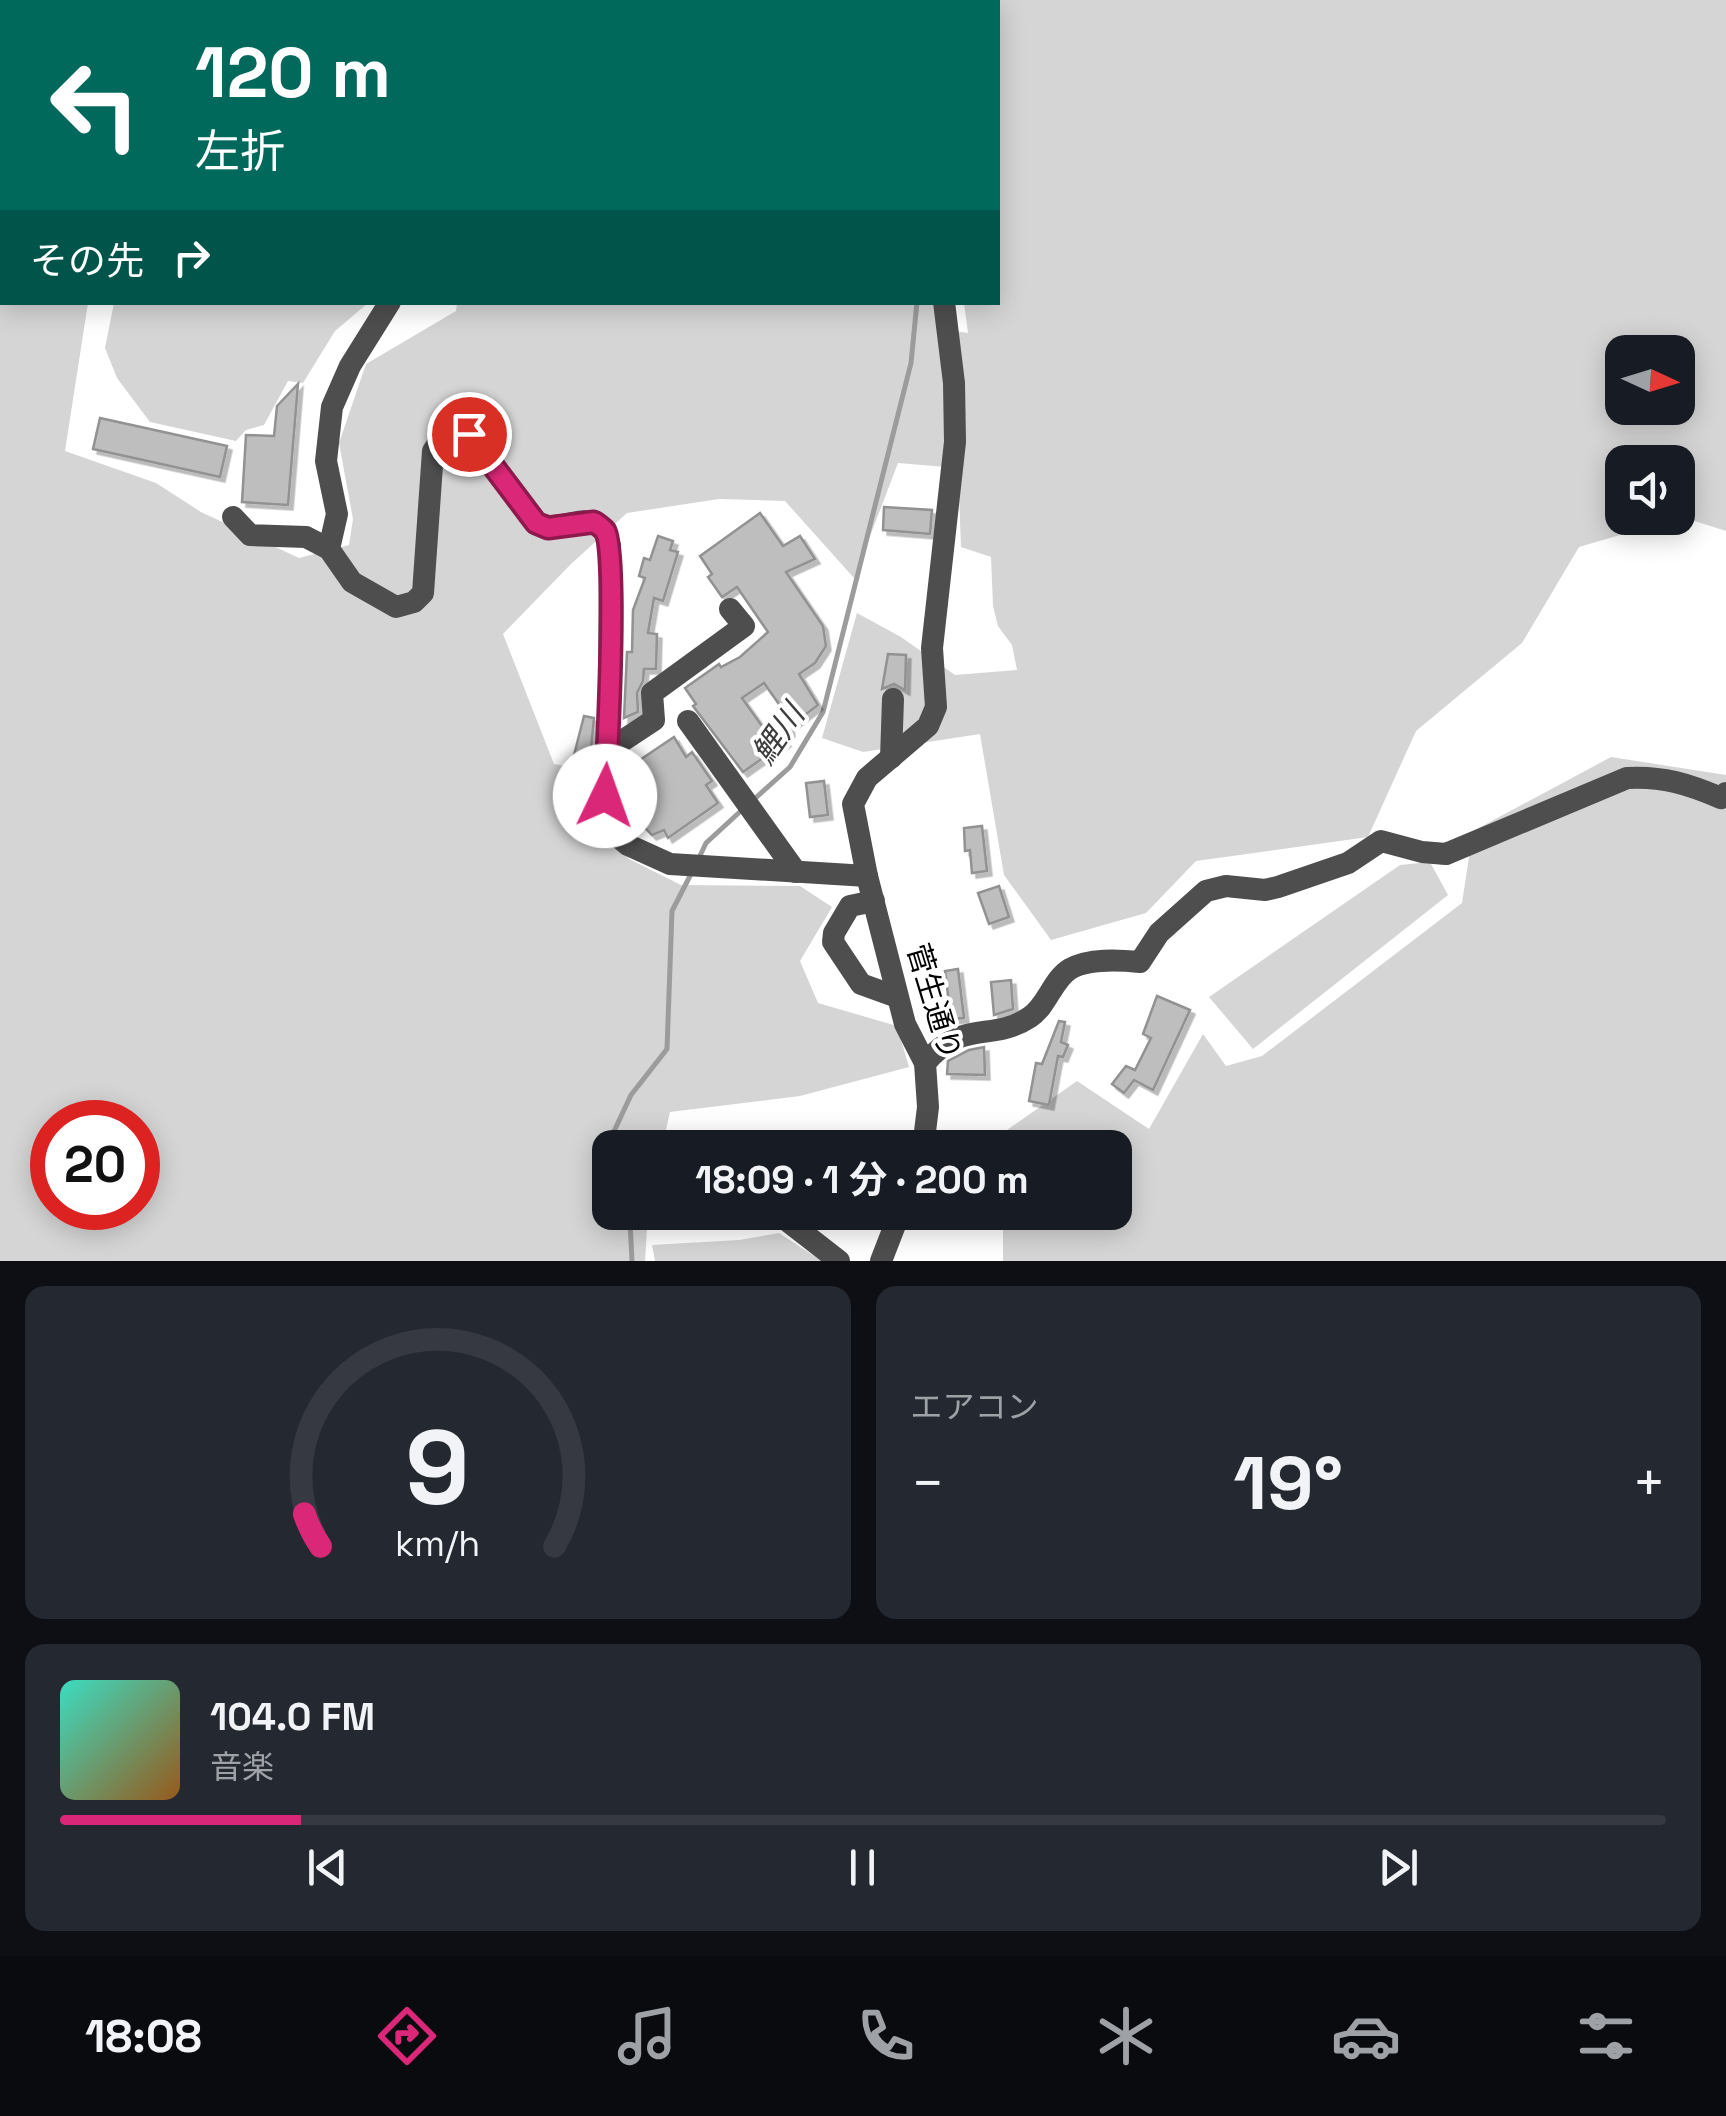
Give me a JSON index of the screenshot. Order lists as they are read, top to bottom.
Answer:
{
  "streets": {
    "street": ["菅生通り"]
  },
  "water": ["鯉川"],
  "north": "right",
  "page": {
    "turn": ["120 m", "左折"],
    "then": "その先",
    "limit": "20",
    "trip": "18:09 · 1 分 · 200 m",
    "tile": "エアコン",
    "heat": ["−", "19°", "+"],
    "song": ["104.0 FM", "音楽"],
    "tabs": "18:08",
    "gauge": ["9", "km/h"]
  }
}
